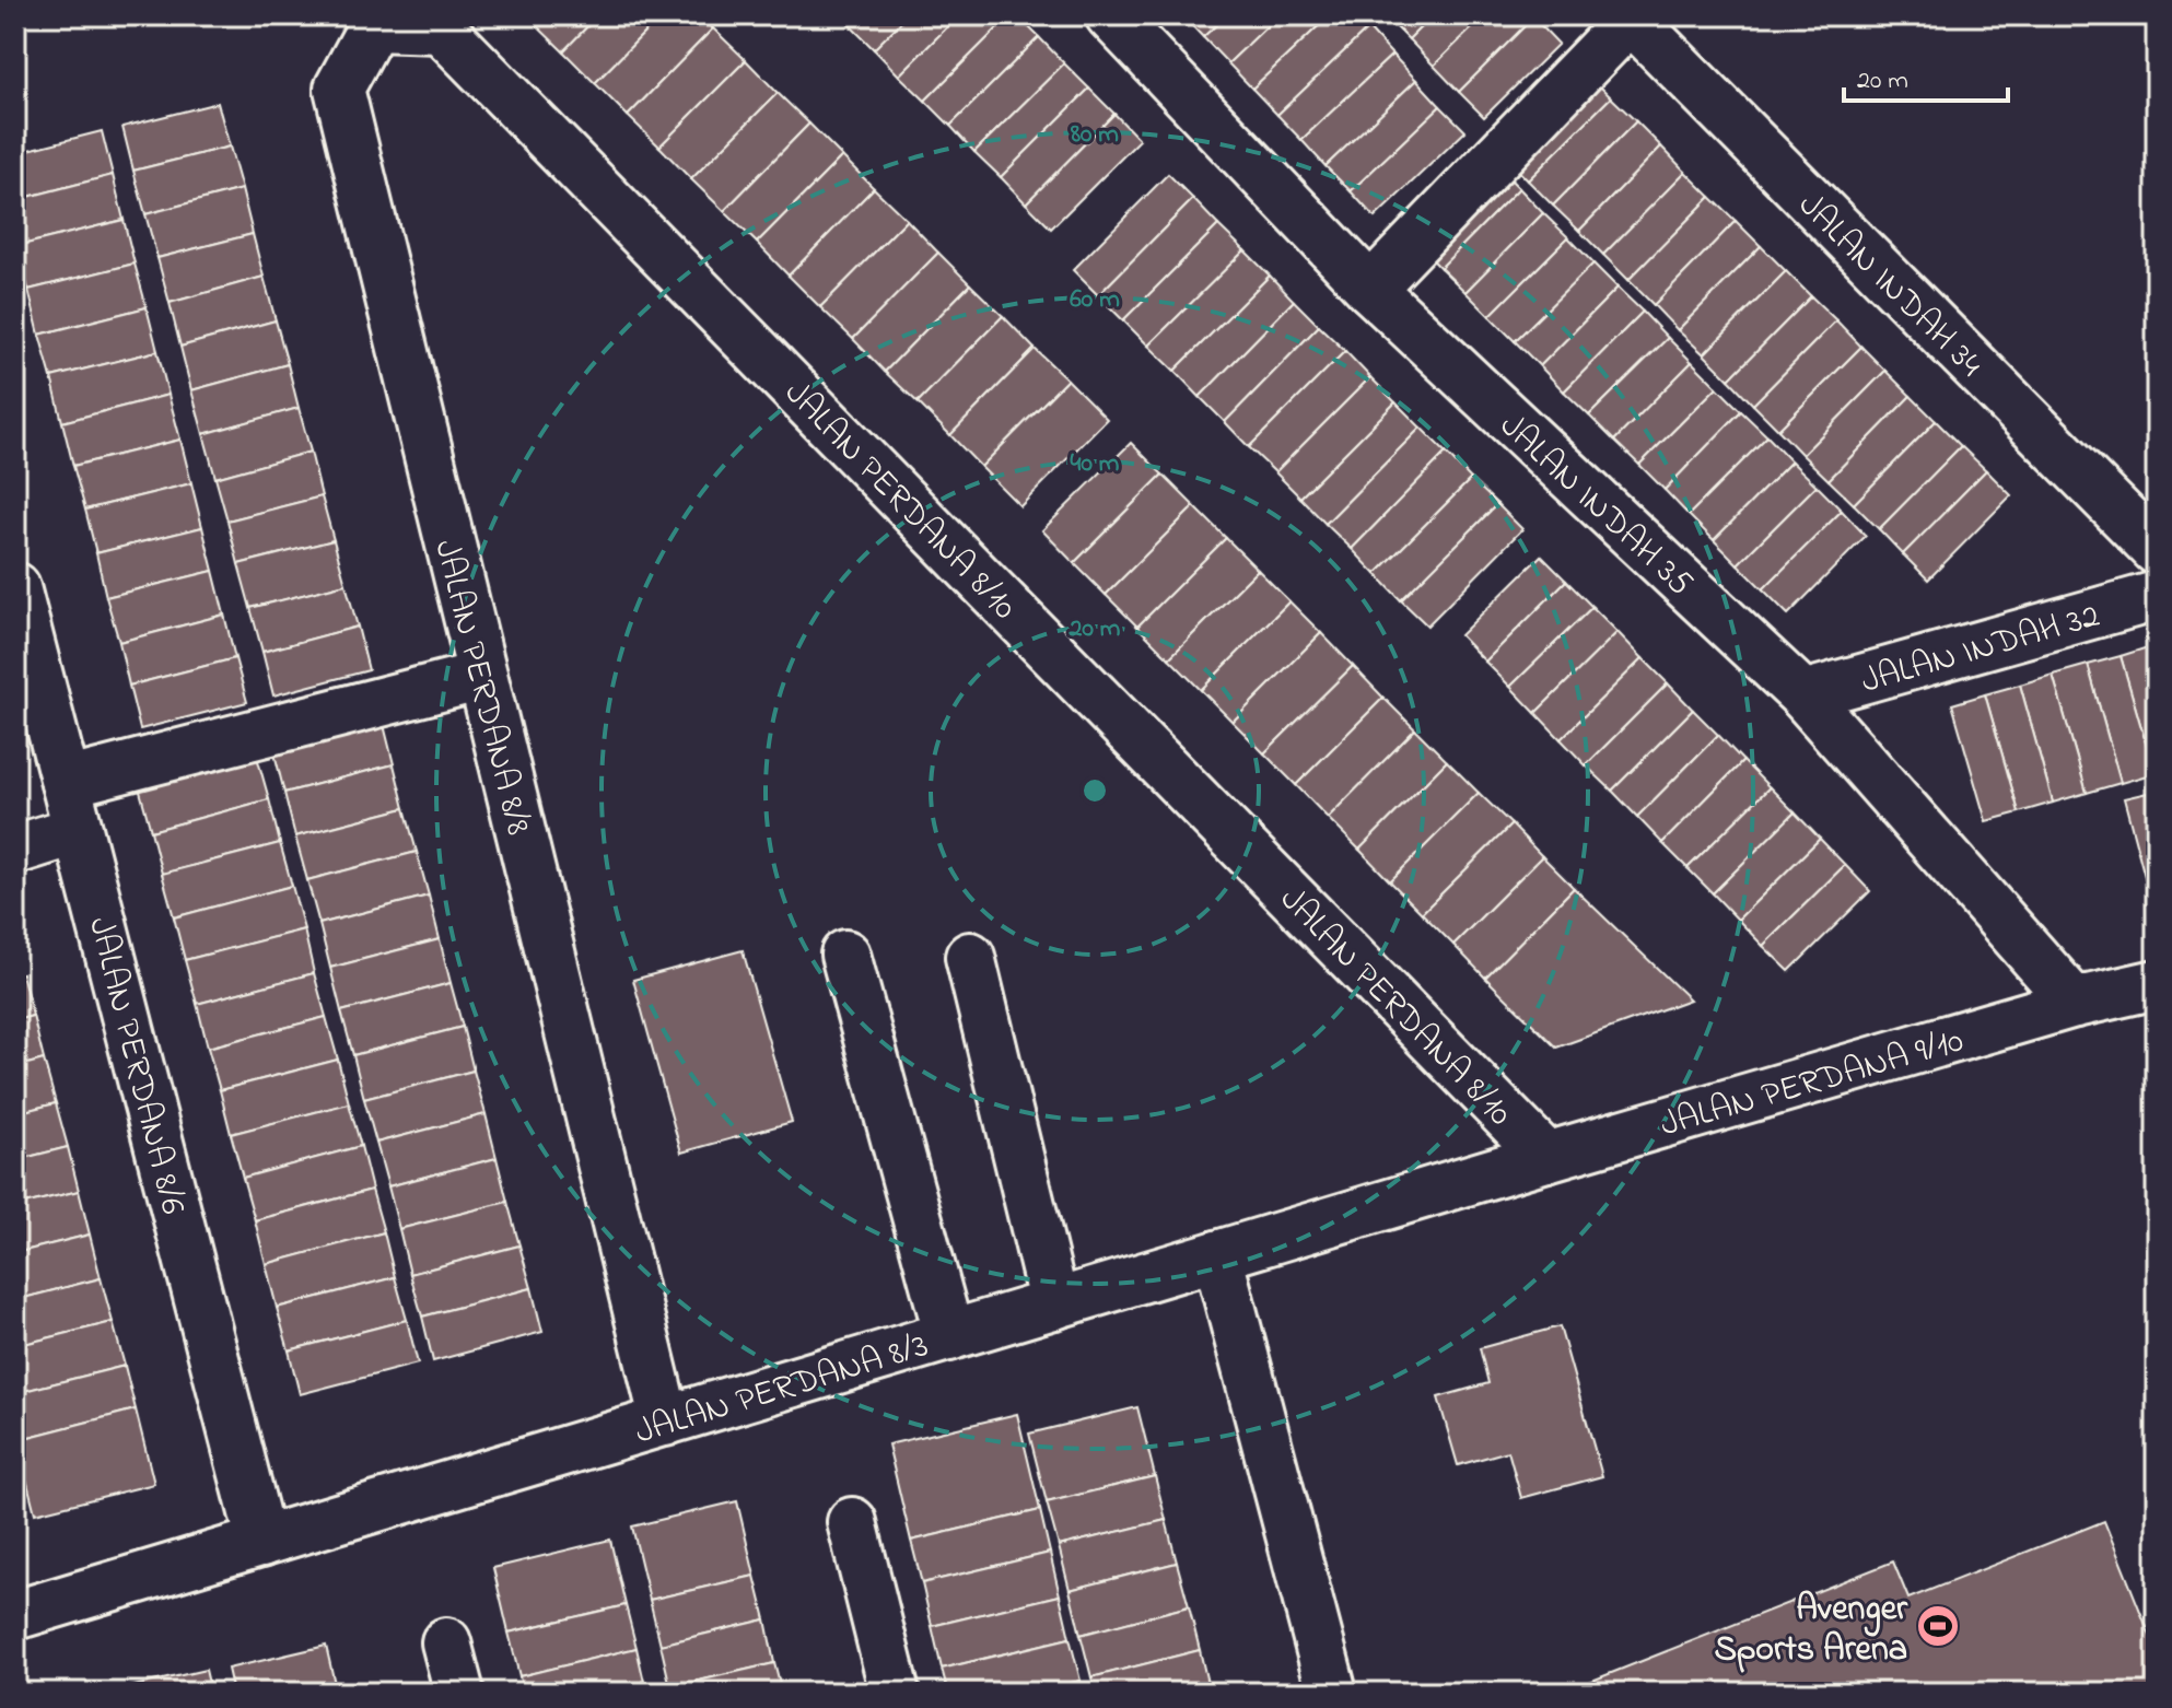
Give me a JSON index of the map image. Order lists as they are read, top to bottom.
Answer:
{
  "streets": {
    "street": [
      "JALAN INDAH 34",
      "JALAN PERDANA 8/10",
      "JALAN INDAH 35",
      "JALAN INDAH 32",
      "JALAN PERDANA 8/8",
      "JALAN PERDANA 8/6",
      "JALAN PERDANA 9/10",
      "JALAN PERDANA 8/3"
    ]
  },
  "crossings": [
    ["JALAN PERDANA 8/10", "JALAN PERDANA 8/8"],
    ["JALAN PERDANA 8/10", "JALAN PERDANA 9/10"],
    ["JALAN PERDANA 8/10", "JALAN PERDANA 8/3"],
    ["JALAN INDAH 35", "JALAN INDAH 32"],
    ["JALAN INDAH 35", "JALAN PERDANA 9/10"],
    ["JALAN PERDANA 8/8", "JALAN PERDANA 8/3"],
    ["JALAN PERDANA 8/6", "JALAN PERDANA 8/3"],
    ["JALAN PERDANA 9/10", "JALAN PERDANA 8/3"]
  ],
  "places": {
    "sports": ["Avenger Sports Arena"]
  },
  "scale_bar": "20 m",
  "rings": [
    "80 m",
    "60 m",
    "40 m",
    "20 m"
  ]
}
